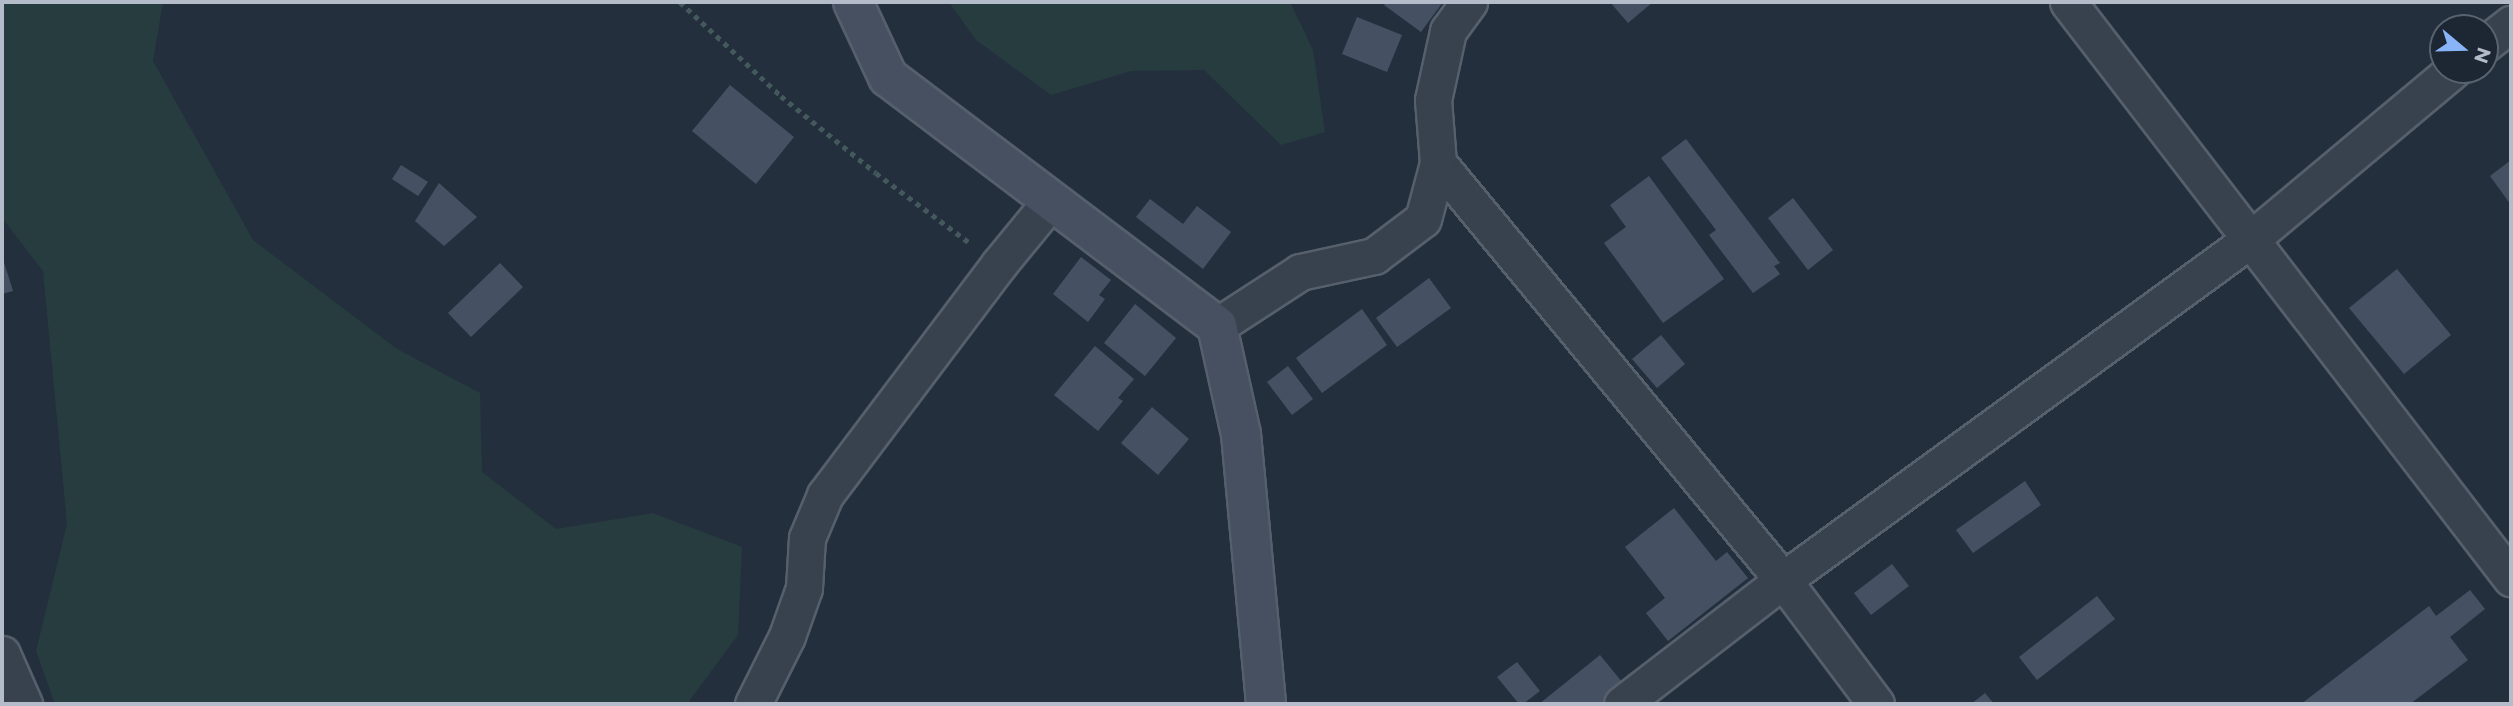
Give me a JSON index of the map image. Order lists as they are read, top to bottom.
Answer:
{
  "north": "right"
}
